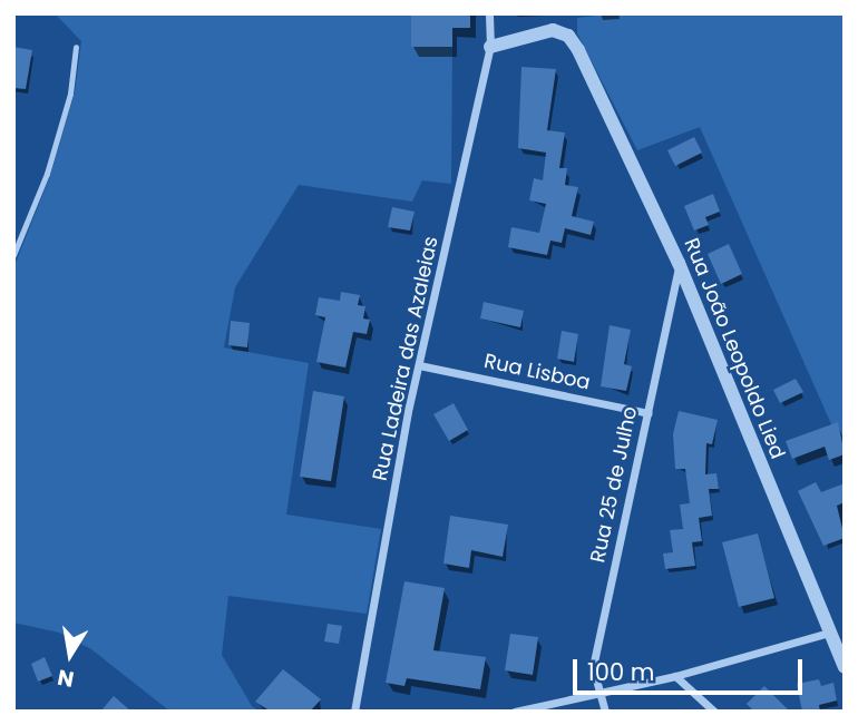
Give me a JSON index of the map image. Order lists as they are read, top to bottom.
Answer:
{
  "streets": {
    "street": [
      "Rua João Leopoldo Lied",
      "Rua Ladeira das Azaleias",
      "Rua Lisboa",
      "Rua 25 de Julho"
    ]
  },
  "crossings": [
    ["Rua João Leopoldo Lied", "Rua Ladeira das Azaleias"],
    ["Rua João Leopoldo Lied", "Rua 25 de Julho"],
    ["Rua Ladeira das Azaleias", "Rua Lisboa"],
    ["Rua Lisboa", "Rua 25 de Julho"]
  ],
  "scale_bar": "100 m",
  "north": "bottom"
}
